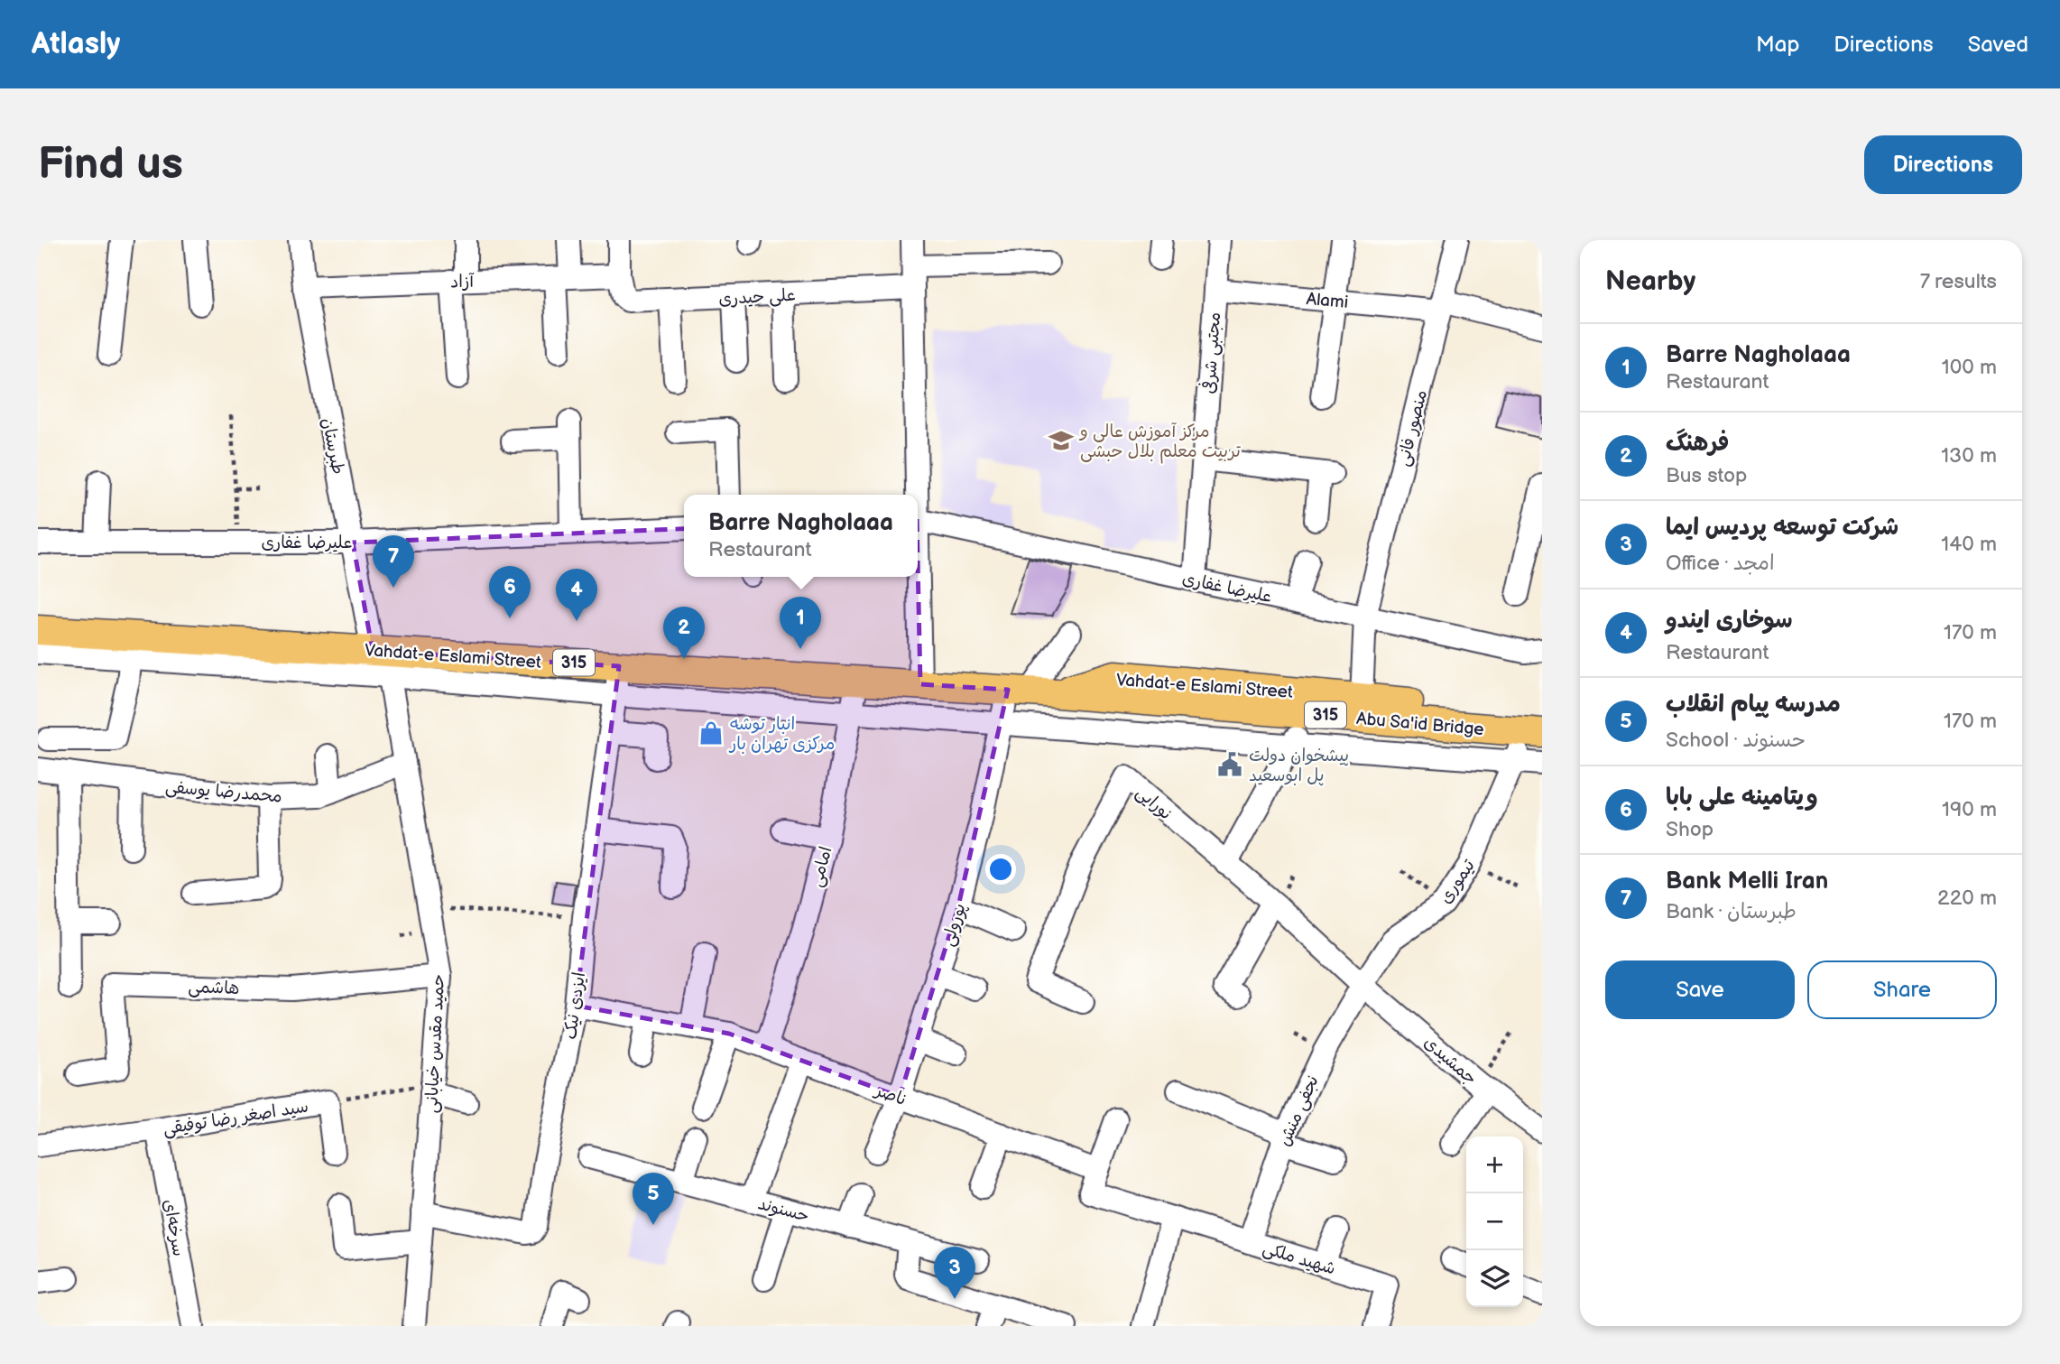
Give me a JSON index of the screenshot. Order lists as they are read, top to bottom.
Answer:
{
  "streets": {
    "main road": ["Vahdat-e Eslami Street", "315", "Abu Sa'id Bridge"],
    "street": [
      "آزاد",
      "علی حیدری",
      "Alami",
      "مجتبی شرفی",
      "منصور فانی",
      "طبرستان",
      "علیرضا غفاری",
      "محمدرضا یوسفی",
      "نورایی",
      "امامی",
      "تیموری",
      "پورولی",
      "هاشمی",
      "ایزدی نیک",
      "حمید مقدس خیابانی",
      "جمشیدی",
      "ناصر",
      "نجفی منش",
      "سید اصغر رضا توفیقی",
      "حسنوند",
      "سرخه‌ای",
      "شهید ملکی"
    ]
  },
  "crossings": [
    ["آزاد", "علی حیدری"],
    ["آزاد", "طبرستان"],
    ["Alami", "مجتبی شرفی"],
    ["Alami", "منصور فانی"],
    ["مجتبی شرفی", "علیرضا غفاری"],
    ["منصور فانی", "علیرضا غفاری"],
    ["منصور فانی", "Vahdat-e Eslami Street"],
    ["طبرستان", "علیرضا غفاری"],
    ["طبرستان", "Vahdat-e Eslami Street"],
    ["طبرستان", "حمید مقدس خیابانی"],
    ["Vahdat-e Eslami Street", "Abu Sa'id Bridge"],
    ["Vahdat-e Eslami Street", "امامی"],
    ["Vahdat-e Eslami Street", "پورولی"],
    ["Vahdat-e Eslami Street", "ایزدی نیک"],
    ["Vahdat-e Eslami Street", "حمید مقدس خیابانی"],
    ["محمدرضا یوسفی", "حمید مقدس خیابانی"],
    ["نورایی", "تیموری"],
    ["نورایی", "جمشیدی"],
    ["نورایی", "نجفی منش"],
    ["امامی", "ناصر"],
    ["تیموری", "جمشیدی"],
    ["تیموری", "نجفی منش"],
    ["پورولی", "ناصر"],
    ["هاشمی", "حمید مقدس خیابانی"],
    ["ایزدی نیک", "حمید مقدس خیابانی"],
    ["ایزدی نیک", "ناصر"],
    ["حمید مقدس خیابانی", "سید اصغر رضا توفیقی"],
    ["جمشیدی", "نجفی منش"],
    ["نجفی منش", "شهید ملکی"],
    ["سید اصغر رضا توفیقی", "سرخه‌ای"]
  ],
  "places": {
    "school or university": ["مرکز آموزش عالی و تربیت معلم بلال حبشی"],
    "shop": ["انبار توشه مرکزی تهران بار"],
    "public building": ["پیشخوان دولت پل ابوسعید"]
  },
  "page": {
    "header": "Atlasly",
    "nav": ["Map", "Directions", "Saved"],
    "buttons": [
      "Directions",
      ["Save", "Share"]
    ],
    "title": "Find us",
    "heading": ["Nearby", "7 results"],
    "list": [
      {
        "mark": "1",
        "name": "Barre Nagholaaa",
        "note": "Restaurant",
        "value": "100 m"
      },
      {
        "mark": "2",
        "name": "فرهنگ",
        "note": "Bus stop",
        "value": "130 m"
      },
      {
        "mark": "3",
        "name": "شرکت توسعه پردیس ایما",
        "note": "Office · امجد",
        "value": "140 m"
      },
      {
        "mark": "4",
        "name": "سوخاری ایندو",
        "note": "Restaurant",
        "value": "170 m"
      },
      {
        "mark": "5",
        "name": "مدرسه پیام انقلاب",
        "note": "School · حسنوند",
        "value": "170 m"
      },
      {
        "mark": "6",
        "name": "ویتامینه علی بابا",
        "note": "Shop",
        "value": "190 m"
      },
      {
        "mark": "7",
        "name": "Bank Melli Iran",
        "note": "Bank · طبرستان",
        "value": "220 m"
      }
    ],
    "popup": ["Barre Nagholaaa", "Restaurant"],
    "pins": [
      "7",
      "6",
      "4",
      "1",
      "2",
      "5",
      "3"
    ],
    "map_buttons": ["+", "−"]
  }
}
